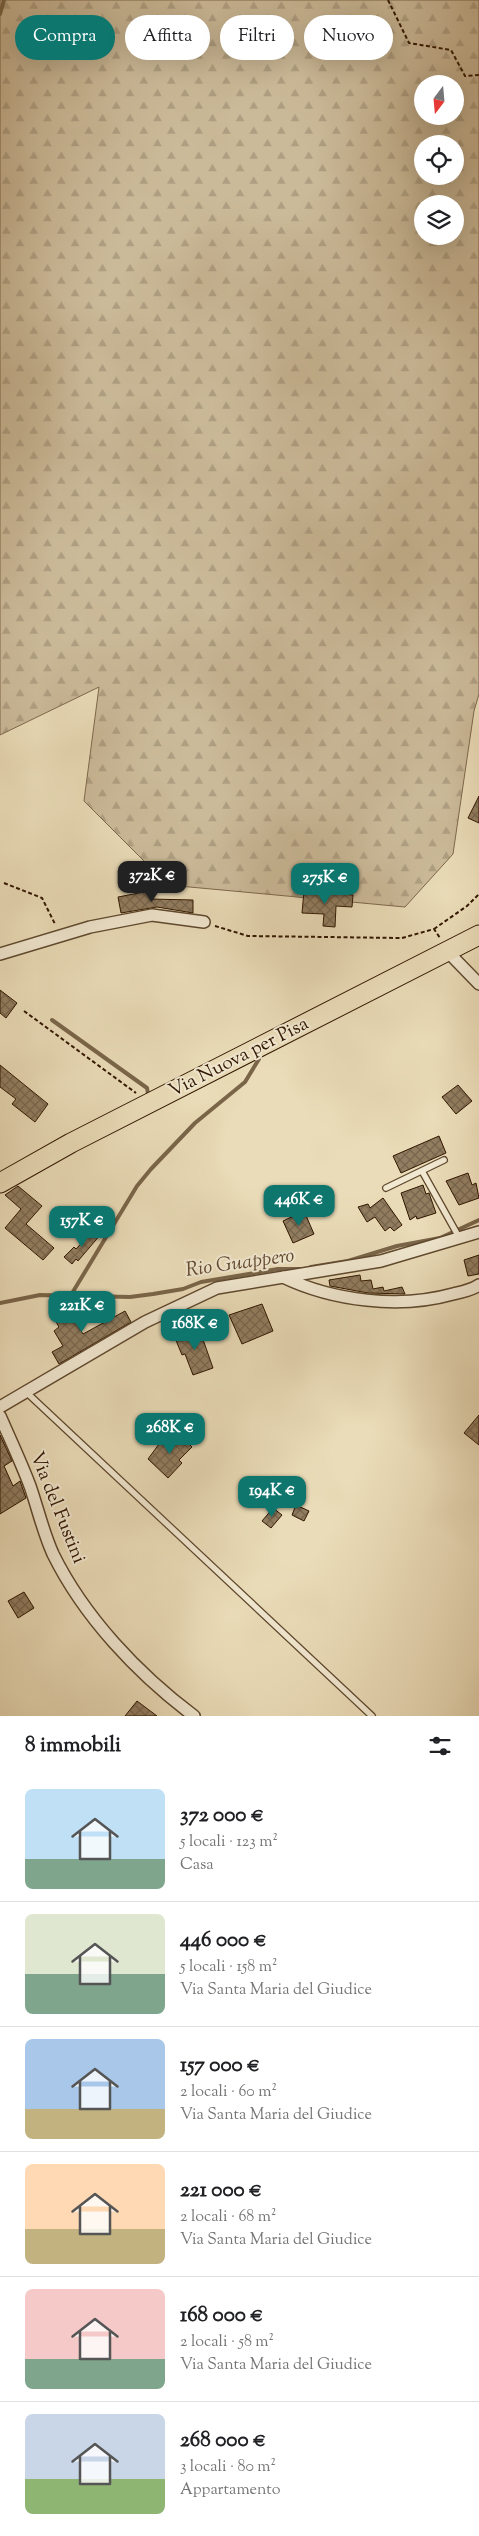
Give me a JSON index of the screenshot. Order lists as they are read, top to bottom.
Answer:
{
  "streets": {
    "main road": ["Via Nuova per Pisa"],
    "street": ["Via del Fustini"]
  },
  "water": ["Rio Guappero"],
  "north": "bottom",
  "page": {
    "chip": [
      "Compra",
      "Affitta",
      "Filtri",
      "Nuovo"
    ],
    "price": [
      "372K €",
      "275K €",
      "446K €",
      "157K €",
      "221K €",
      "168K €",
      "268K €",
      "194K €"
    ],
    "heading": "8 immobili",
    "list": [
      {
        "name": "372 000 €",
        "note": "5 locali · 123 m² · Casa"
      },
      {
        "name": "446 000 €",
        "note": "5 locali · 158 m² · Via Santa Maria del Giudice"
      },
      {
        "name": "157 000 €",
        "note": "2 locali · 60 m² · Via Santa Maria del Giudice"
      },
      {
        "name": "221 000 €",
        "note": "2 locali · 68 m² · Via Santa Maria del Giudice"
      },
      {
        "name": "168 000 €",
        "note": "2 locali · 58 m² · Via Santa Maria del Giudice"
      },
      {
        "name": "268 000 €",
        "note": "3 locali · 80 m² · Appartamento"
      }
    ]
  }
}
